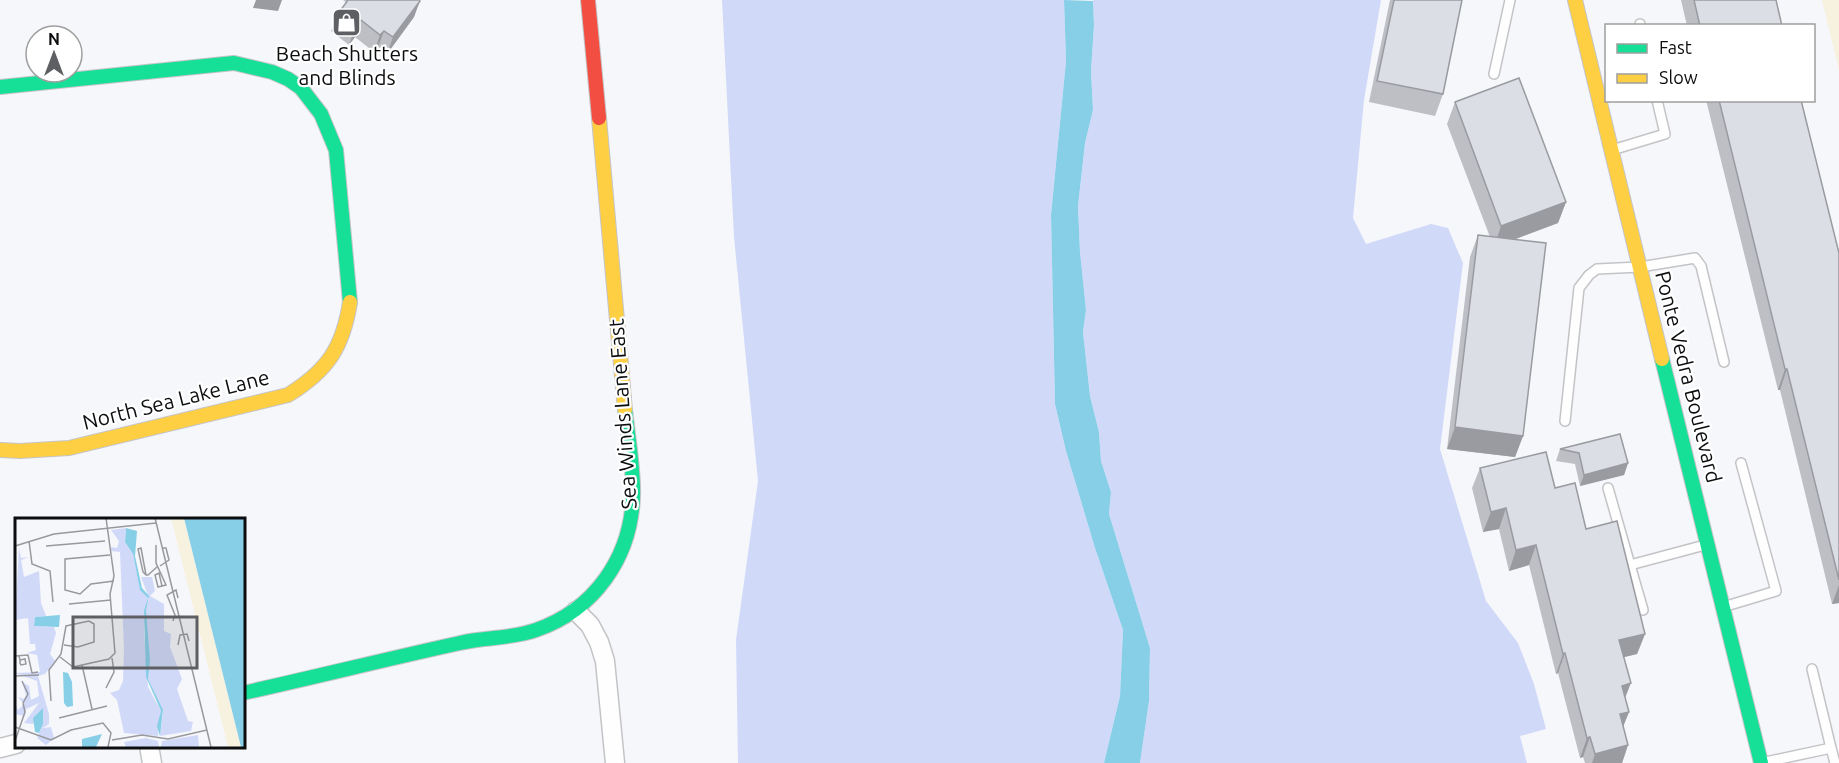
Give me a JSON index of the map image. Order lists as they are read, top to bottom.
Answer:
{
  "streets": {
    "street": ["Ponte Vedra Boulevard", "North Sea Lake Lane", "Sea Winds Lane East"]
  },
  "places": {
    "shop": ["Beach Shutters and Blinds"]
  },
  "legend": ["Fast", "Slow"],
  "north": "top"
}
